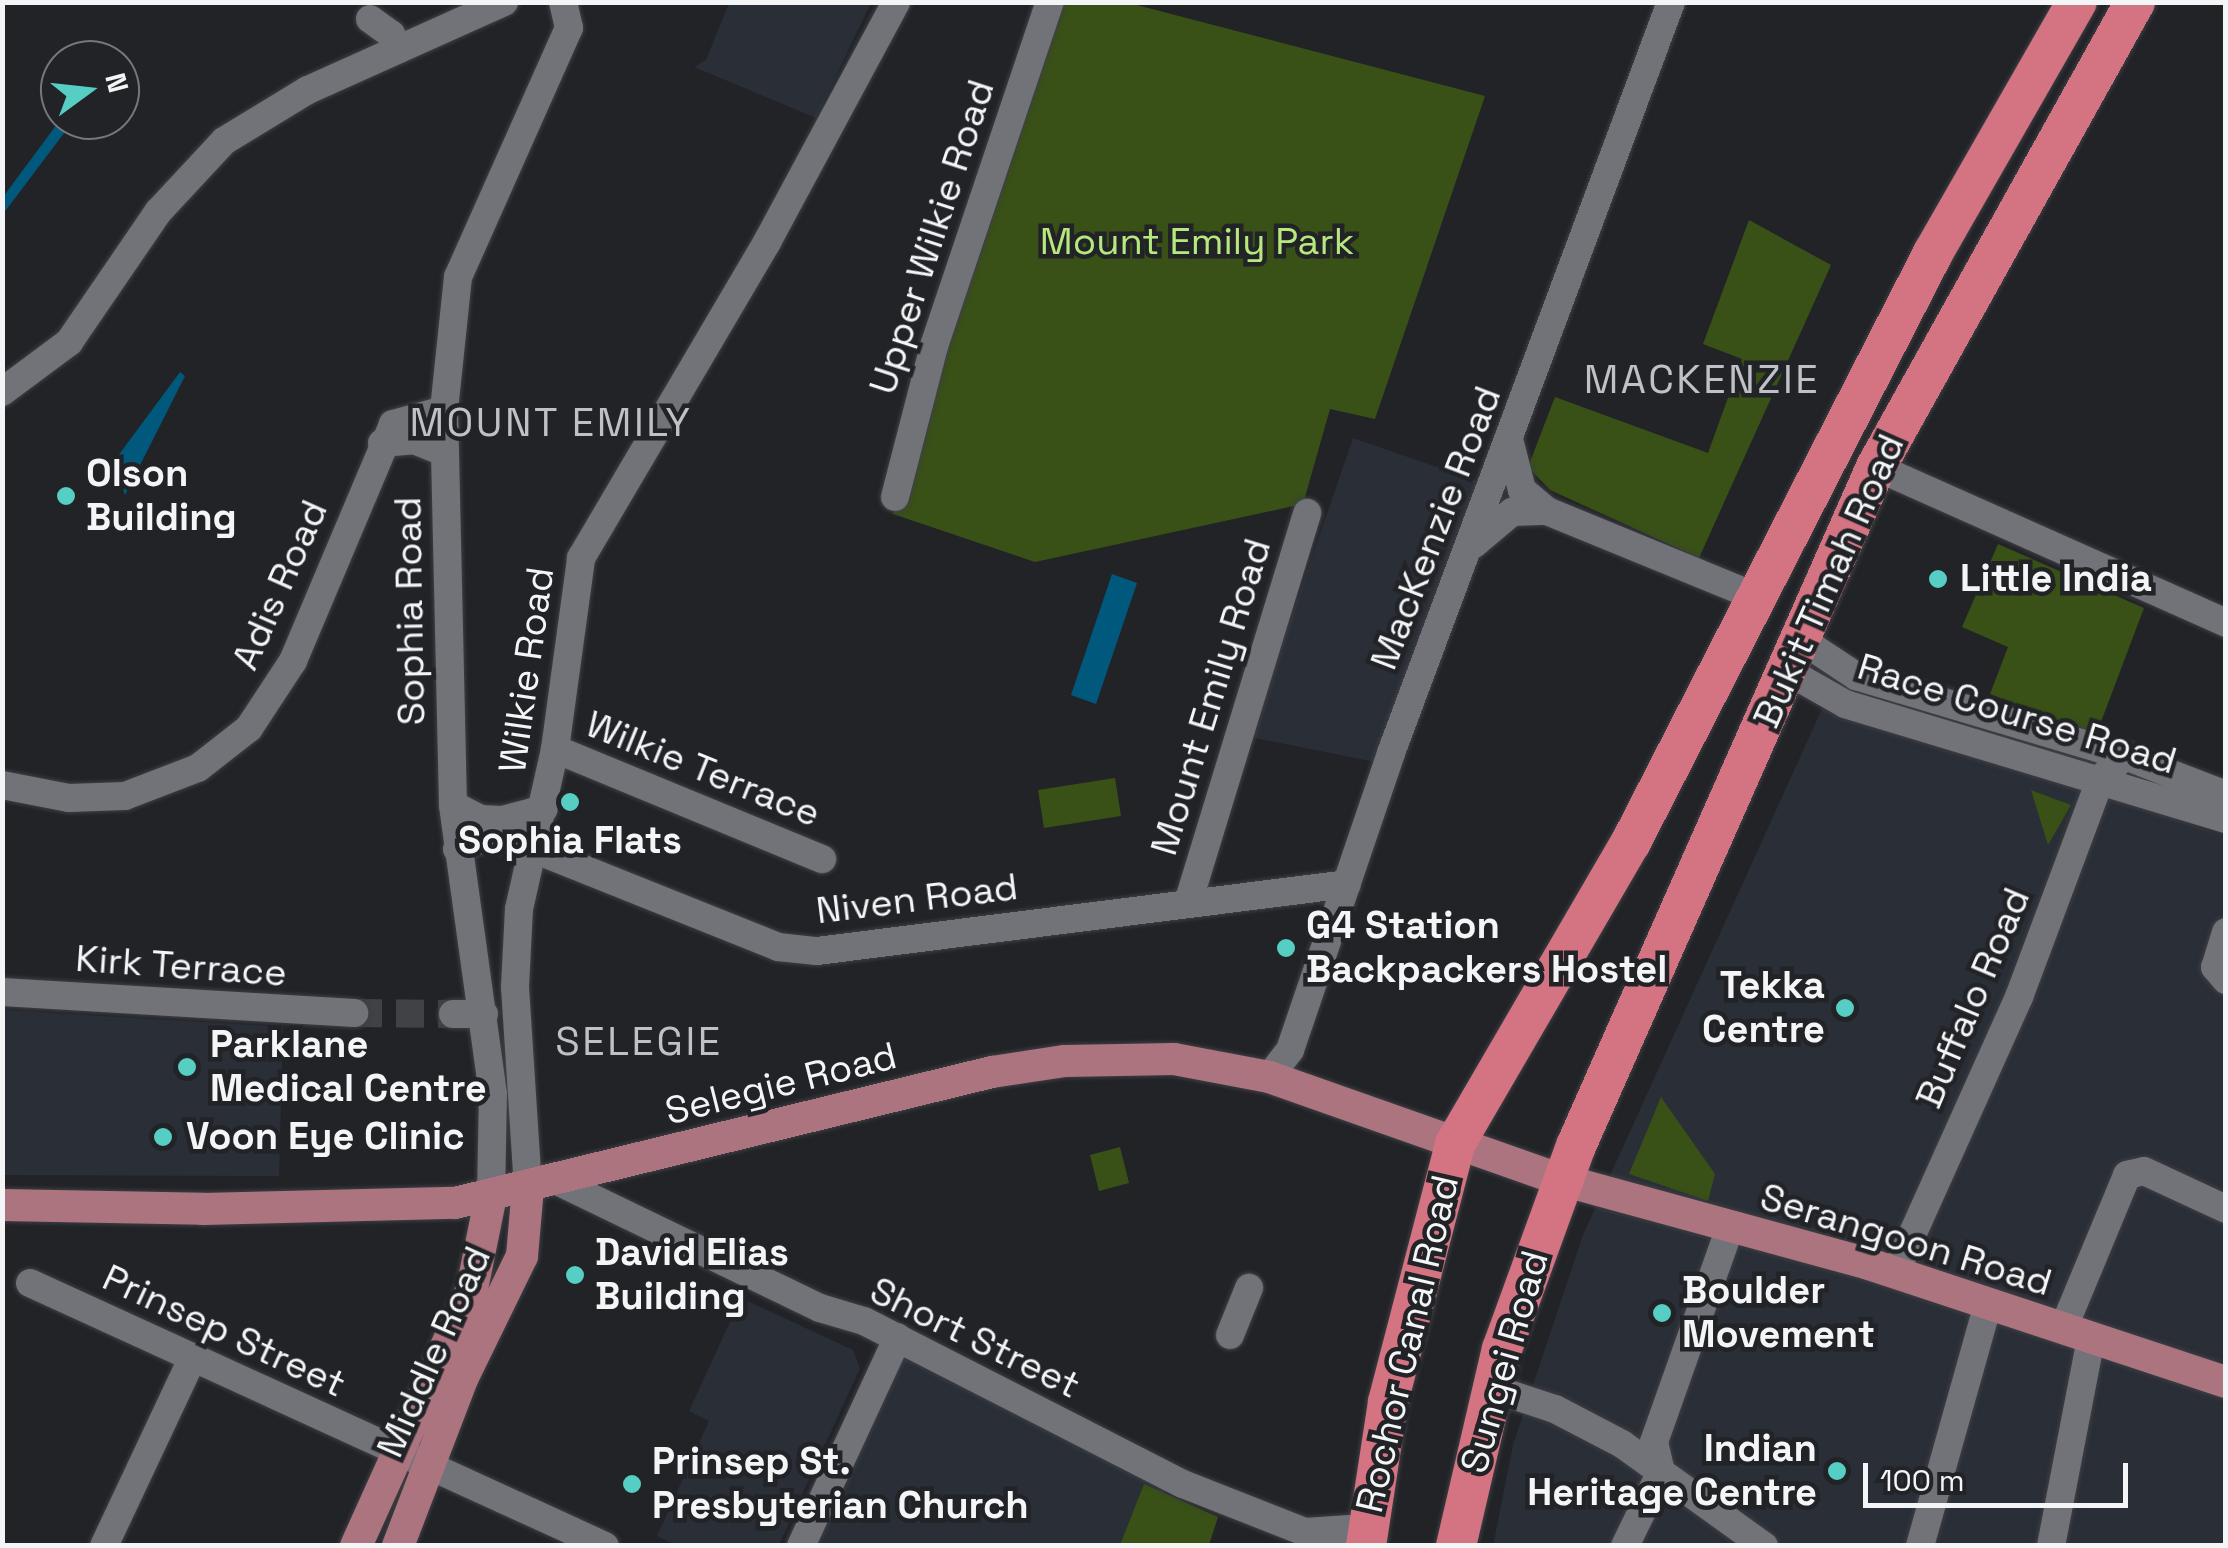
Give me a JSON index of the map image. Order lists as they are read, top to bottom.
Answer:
{
  "streets": {
    "highway": ["Bukit Timah Road", "Rochor Canal Road", "Sungei Road"],
    "main road": ["Selegie Road", "Serangoon Road", "Middle Road"],
    "street": [
      "Upper Wilkie Road",
      "MacKenzie Road",
      "Adis Road",
      "Sophia Road",
      "Wilkie Road",
      "Mount Emily Road",
      "Race Course Road",
      "Wilkie Terrace",
      "Niven Road",
      "Kirk Terrace",
      "Buffalo Road",
      "Prinsep Street",
      "Short Street"
    ]
  },
  "crossings": [
    ["MacKenzie Road", "Niven Road"],
    ["MacKenzie Road", "Selegie Road"],
    ["Bukit Timah Road", "Race Course Road"],
    ["Bukit Timah Road", "Selegie Road"],
    ["Bukit Timah Road", "Serangoon Road"],
    ["Bukit Timah Road", "Rochor Canal Road"],
    ["Bukit Timah Road", "Sungei Road"],
    ["Sophia Road", "Niven Road"],
    ["Sophia Road", "Selegie Road"],
    ["Sophia Road", "Middle Road"],
    ["Wilkie Road", "Wilkie Terrace"],
    ["Wilkie Road", "Niven Road"],
    ["Wilkie Road", "Selegie Road"],
    ["Wilkie Road", "Short Street"],
    ["Wilkie Road", "Middle Road"],
    ["Mount Emily Road", "Niven Road"],
    ["Race Course Road", "Buffalo Road"],
    ["Buffalo Road", "Serangoon Road"],
    ["Selegie Road", "Serangoon Road"],
    ["Selegie Road", "Short Street"],
    ["Selegie Road", "Rochor Canal Road"],
    ["Selegie Road", "Middle Road"],
    ["Selegie Road", "Sungei Road"],
    ["Serangoon Road", "Sungei Road"],
    ["Prinsep Street", "Middle Road"],
    ["Short Street", "Rochor Canal Road"],
    ["Short Street", "Middle Road"]
  ],
  "districts": ["MACKENZIE", "MOUNT EMILY", "SELEGIE"],
  "parks": ["Mount Emily Park"],
  "places": [
    "Olson Building",
    "Little India",
    "Sophia Flats",
    "G4 Station Backpackers Hostel",
    "Tekka Centre",
    "Parklane Medical Centre",
    "Voon Eye Clinic",
    "David Elias Building",
    "Boulder Movement",
    "Indian Heritage Centre",
    "Prinsep St. Presbyterian Church"
  ],
  "scale_bar": "100 m",
  "north": "right"
}
